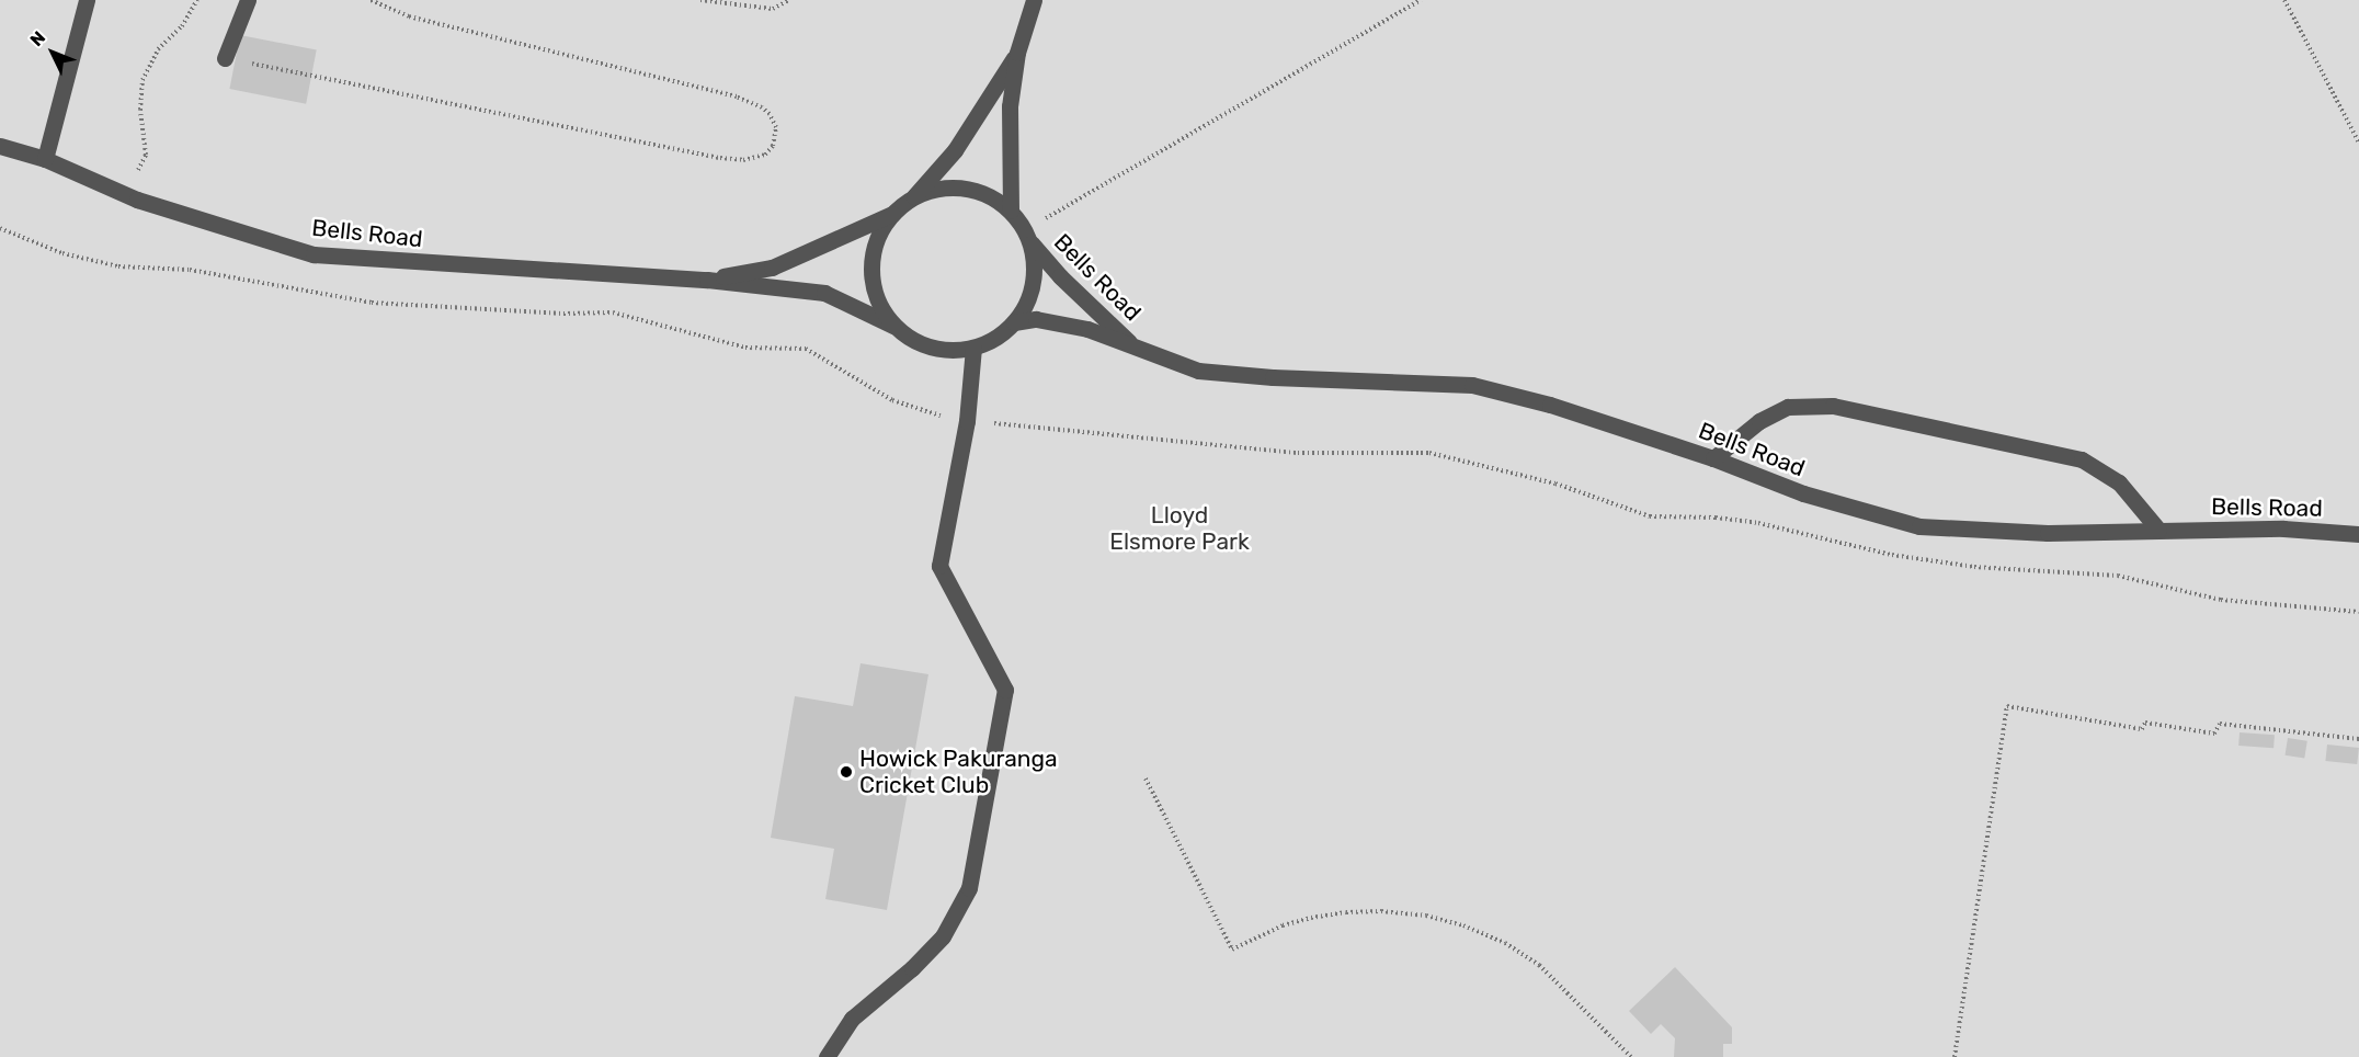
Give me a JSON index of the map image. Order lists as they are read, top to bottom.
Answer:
{
  "streets": {
    "street": ["Bells Road"]
  },
  "parks": ["Lloyd Elsmore Park"],
  "places": ["Howick Pakuranga Cricket Club"],
  "north": "top left"
}
